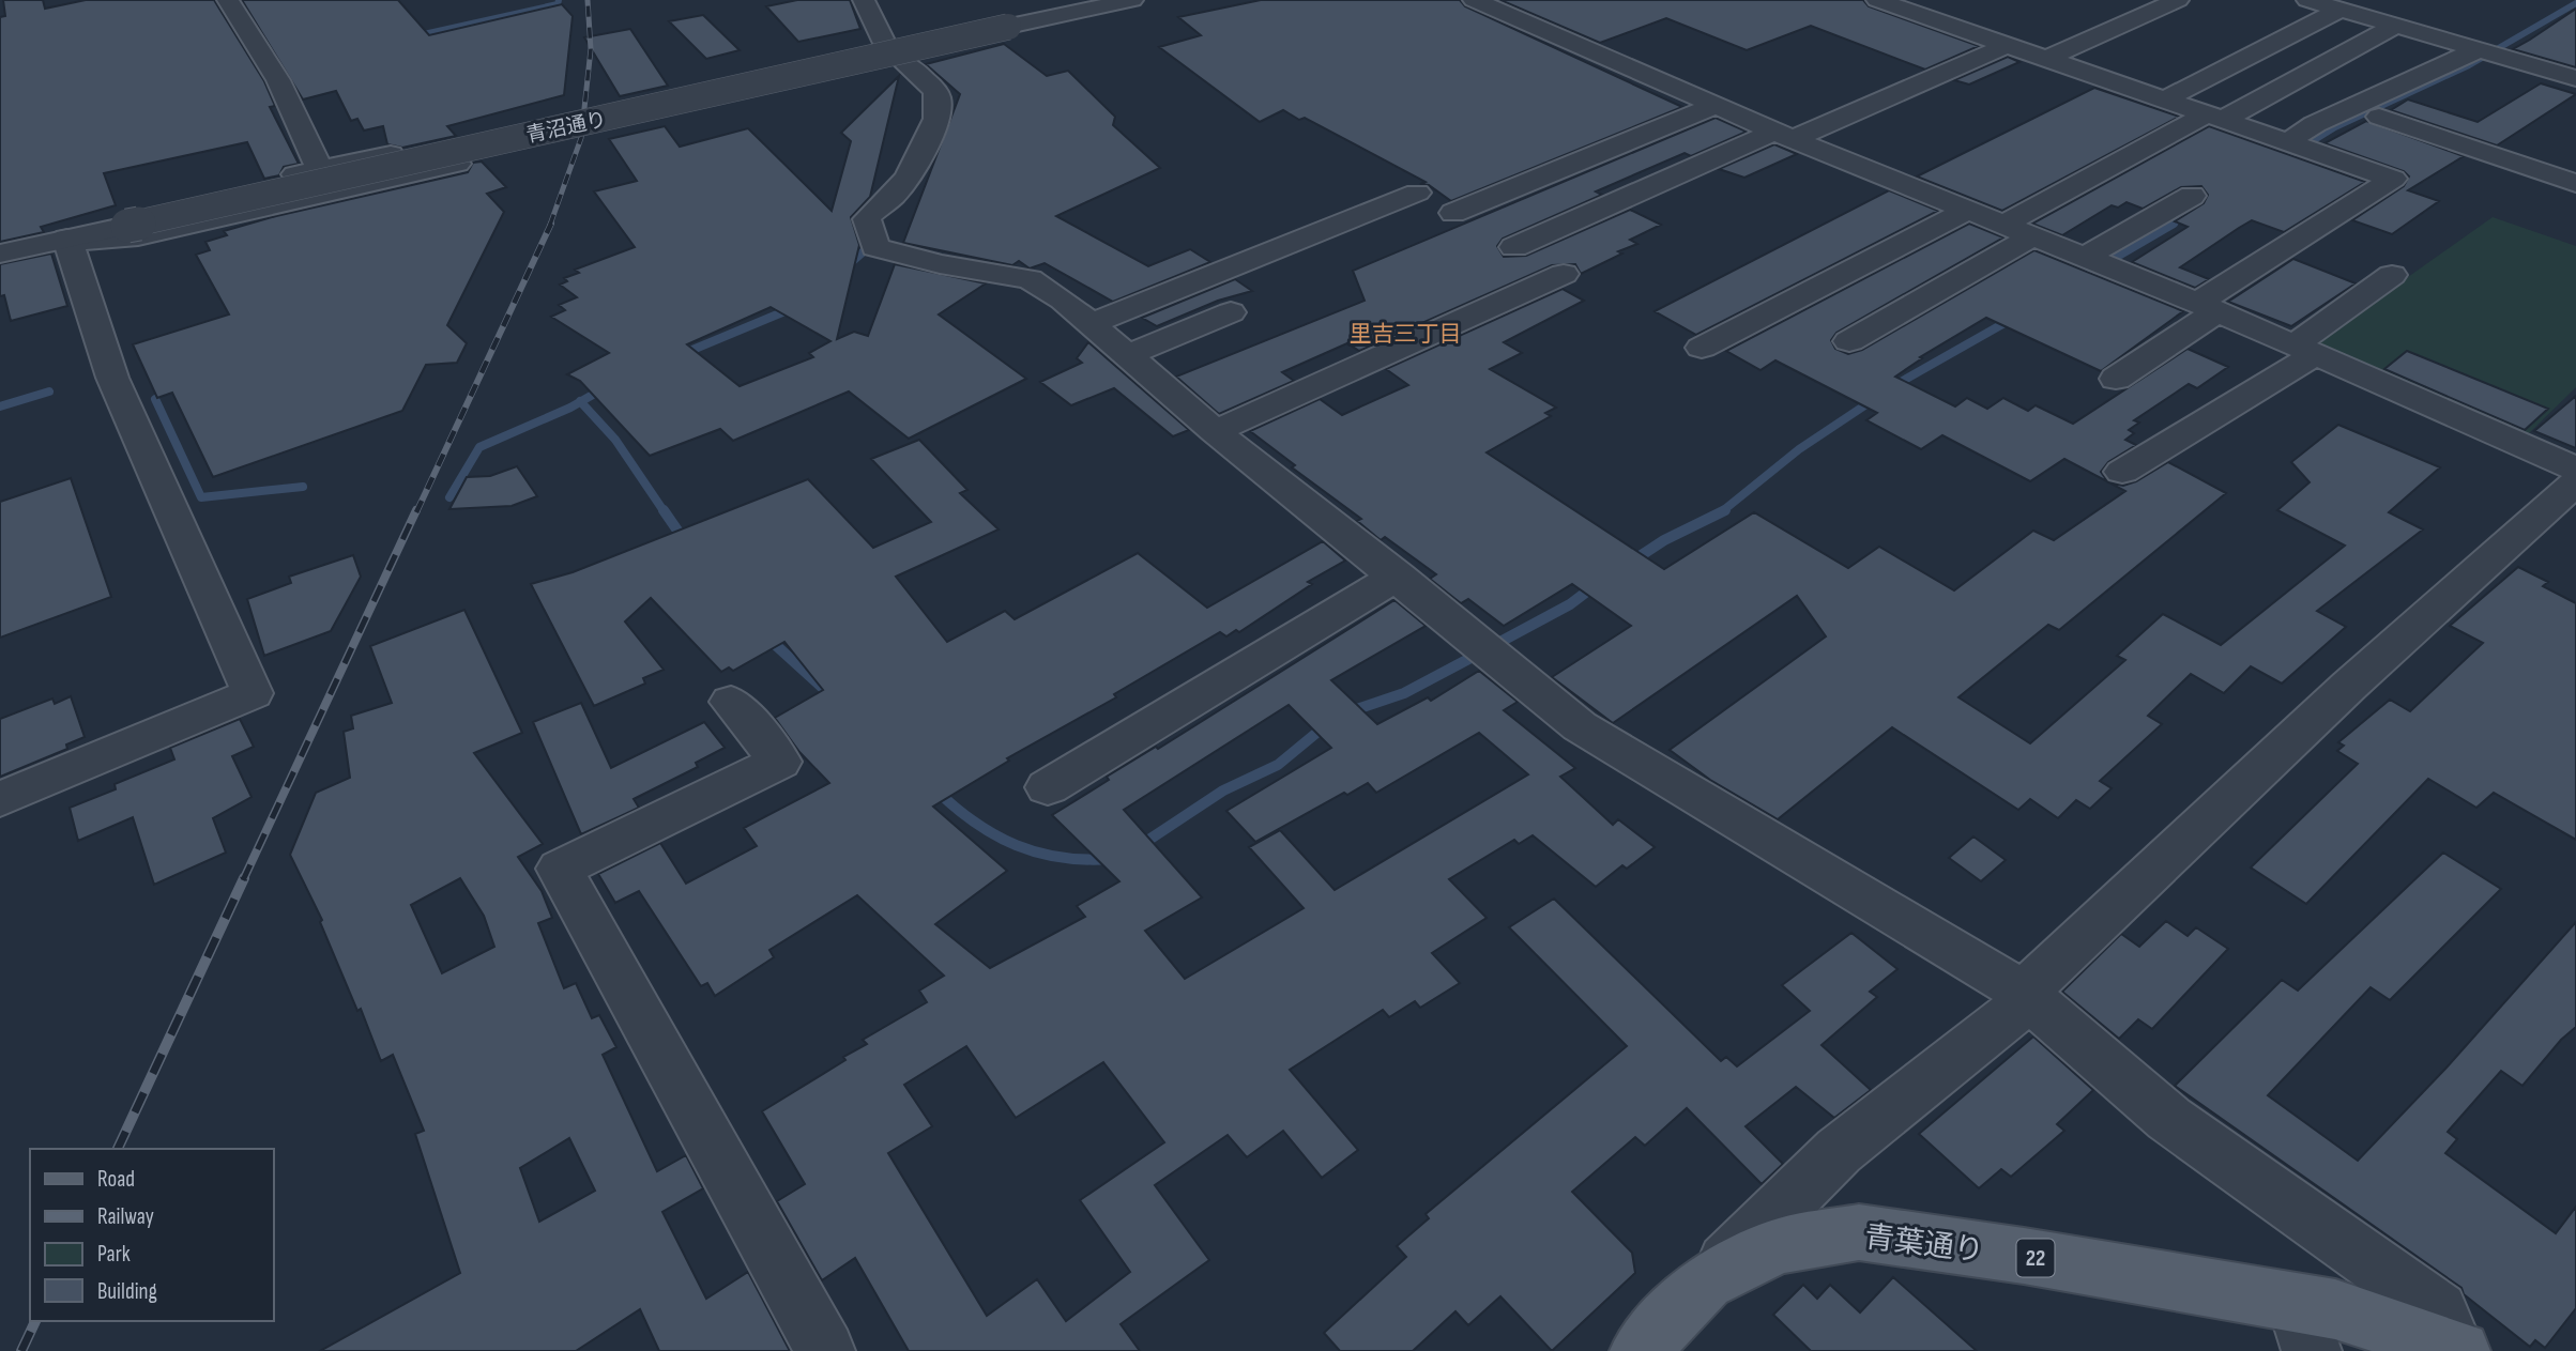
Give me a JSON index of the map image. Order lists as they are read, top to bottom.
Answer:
{
  "streets": {
    "main road": ["青葉通り", "22"],
    "street": ["青沼通り"]
  },
  "districts": ["里吉三丁目"],
  "legend": [
    "Road",
    "Railway",
    "Park",
    "Building"
  ]
}
